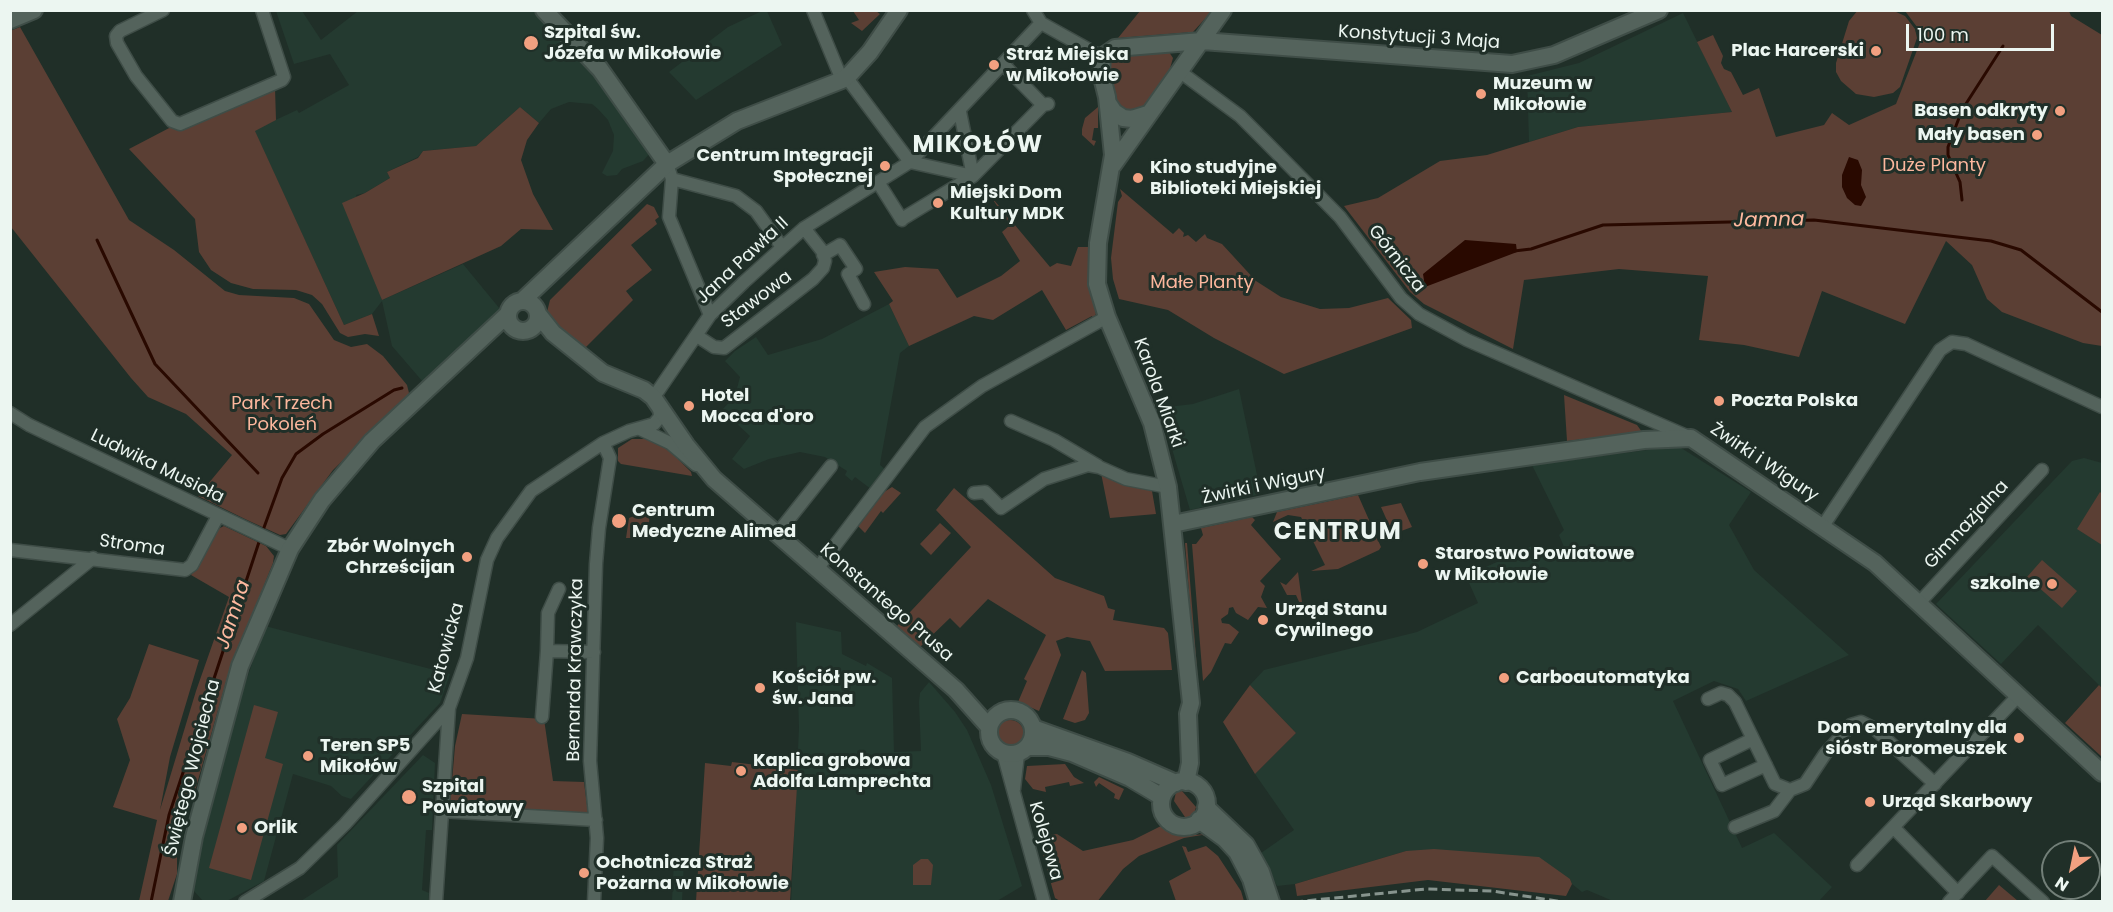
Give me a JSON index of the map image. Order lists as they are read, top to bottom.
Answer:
{
  "streets": {
    "street": [
      "Konstytucji 3 Maja",
      "Górnicza",
      "Jana Pawła II",
      "Stawowa",
      "Karola Miarki",
      "Żwirki i Wigury",
      "Ludwika Musioła",
      "Gimnazjalna",
      "Stroma",
      "Konstantego Prusa",
      "Katowicka",
      "Bernarda Krawczyka",
      "Świętego Wojciecha",
      "Kolejowa"
    ]
  },
  "crossings": [
    ["Konstytucji 3 Maja", "Górnicza"],
    ["Konstytucji 3 Maja", "Karola Miarki"],
    ["Górnicza", "Karola Miarki"],
    ["Górnicza", "Żwirki i Wigury"],
    ["Jana Pawła II", "Stawowa"],
    ["Jana Pawła II", "Konstantego Prusa"],
    ["Jana Pawła II", "Katowicka"],
    ["Karola Miarki", "Żwirki i Wigury"],
    ["Żwirki i Wigury", "Gimnazjalna"],
    ["Ludwika Musioła", "Stroma"],
    ["Ludwika Musioła", "Świętego Wojciecha"],
    ["Konstantego Prusa", "Katowicka"],
    ["Konstantego Prusa", "Świętego Wojciecha"],
    ["Konstantego Prusa", "Kolejowa"],
    ["Katowicka", "Bernarda Krawczyka"]
  ],
  "districts": ["MIKOŁÓW", "CENTRUM"],
  "water": ["Jamna"],
  "parks": ["Duże Planty", "Małe Planty", "Park Trzech Pokoleń"],
  "places": [
    "Szpital św. Józefa w Mikołowie",
    "Plac Harcerski",
    "Straż Miejska w Mikołowie",
    "Muzeum w Mikołowie",
    "Basen odkryty",
    "Mały basen",
    "Centrum Integracji Społecznej",
    "Kino studyjne Biblioteki Miejskiej",
    "Miejski Dom Kultury MDK",
    "Poczta Polska",
    "Hotel Mocca d'oro",
    "Centrum Medyczne Alimed",
    "Zbór Wolnych Chrześcijan",
    "Starostwo Powiatowe w Mikołowie",
    "szkolne",
    "Urząd Stanu Cywilnego",
    "Carboautomatyka",
    "Kościół pw. św. Jana",
    "Dom emerytalny dla sióstr Boromeuszek",
    "Teren SP5 Mikołów",
    "Kaplica grobowa Adolfa Lamprechta",
    "Szpital Powiatowy",
    "Urząd Skarbowy",
    "Orlik",
    "Ochotnicza Straż Pożarna w Mikołowie"
  ],
  "scale_bar": "100 m",
  "north": "bottom left"
}
